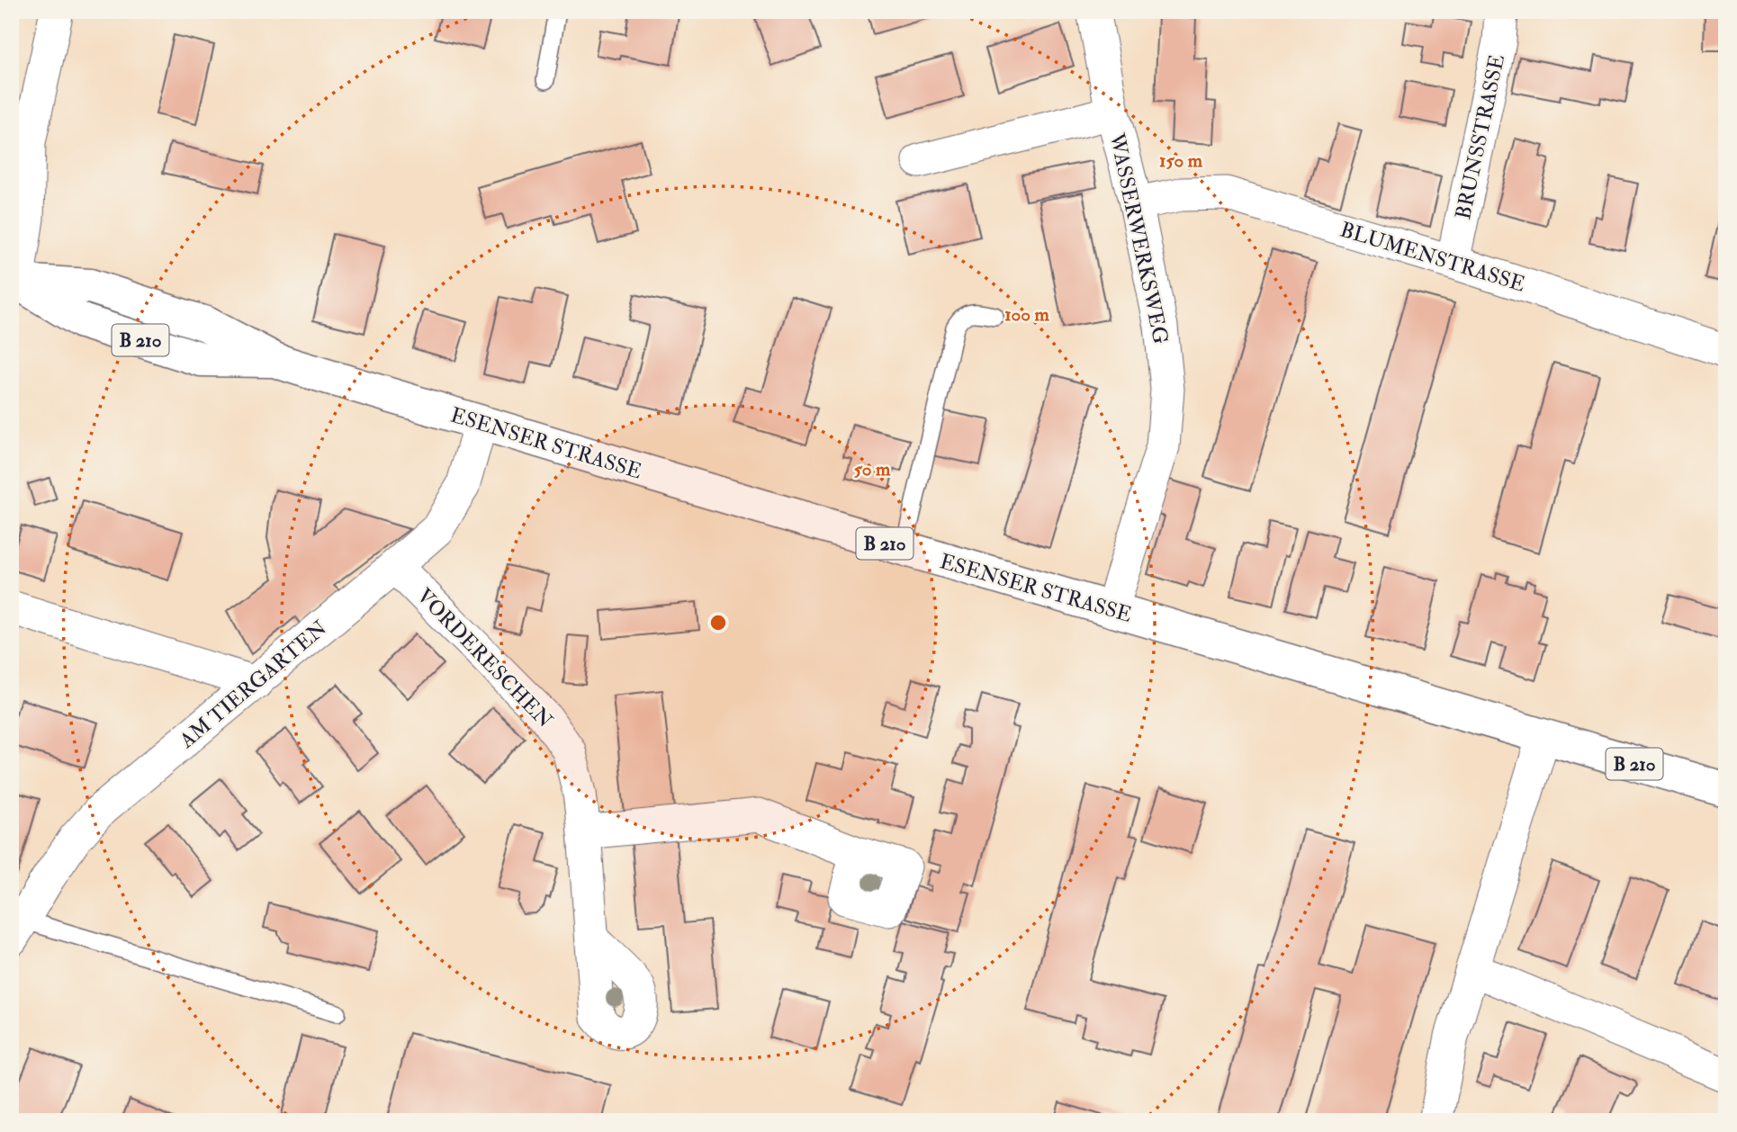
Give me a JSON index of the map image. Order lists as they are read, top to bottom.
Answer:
{
  "streets": {
    "main road": ["B 210", "ESENSER STRASSE"],
    "street": [
      "BRUNSSTRASSE",
      "WASSERWERKSWEG",
      "BLUMENSTRASSE",
      "VORDERESCHEN",
      "AM TIERGARTEN"
    ]
  },
  "crossings": [
    ["BRUNSSTRASSE", "BLUMENSTRASSE"],
    ["WASSERWERKSWEG", "BLUMENSTRASSE"],
    ["WASSERWERKSWEG", "ESENSER STRASSE"],
    ["ESENSER STRASSE", "AM TIERGARTEN"],
    ["VORDERESCHEN", "AM TIERGARTEN"]
  ],
  "rings": ["150 m", "100 m", "50 m"]
}
